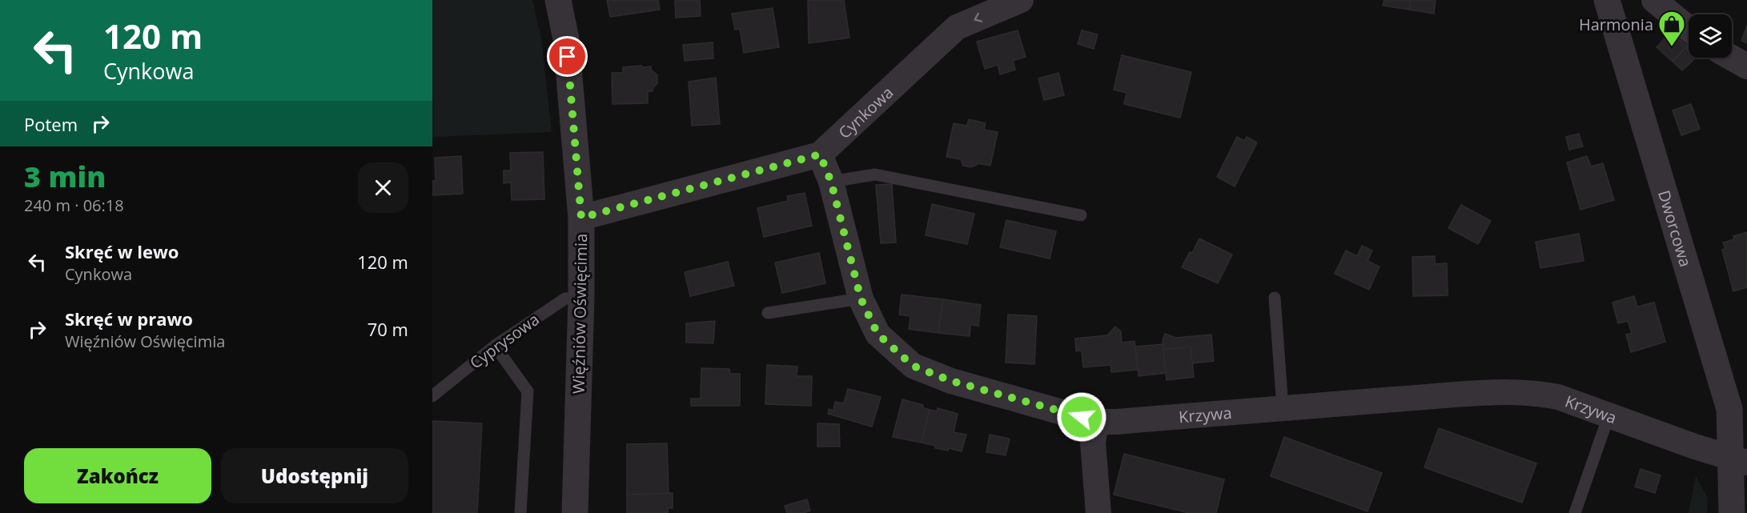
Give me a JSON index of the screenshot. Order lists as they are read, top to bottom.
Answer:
{
  "streets": {
    "street": [
      "Cynkowa",
      "Dworcowa",
      "Więźniów Oświęcimia",
      "Krzywa"
    ],
    "lane": ["Cyprysowa"]
  },
  "crossings": [
    ["Cynkowa", "Więźniów Oświęcimia"],
    ["Cynkowa", "Krzywa"],
    ["Dworcowa", "Krzywa"],
    ["Więźniów Oświęcimia", "Cyprysowa"]
  ],
  "one_way": ["Cynkowa"],
  "places": {
    "shop": ["Harmonia"]
  },
  "page": {
    "turn": ["120 m", "Cynkowa"],
    "then": "Potem",
    "heading": ["3 min", "240 m · 06:18"],
    "list": [
      {
        "name": "Skręć w lewo",
        "note": "Cynkowa",
        "value": "120 m"
      },
      {
        "name": "Skręć w prawo",
        "note": "Więźniów Oświęcimia",
        "value": "70 m"
      }
    ],
    "buttons": ["Zakończ", "Udostępnij"]
  }
}
